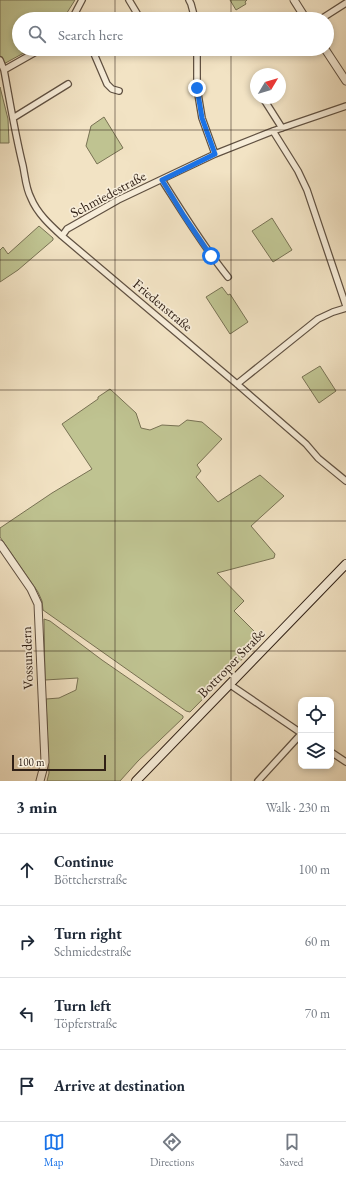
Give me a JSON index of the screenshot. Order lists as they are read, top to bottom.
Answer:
{
  "streets": {
    "main road": ["Bottroper Straße"],
    "street": ["Schmiedestraße", "Friedenstraße", "Vossundern"]
  },
  "crossings": [
    ["Schmiedestraße", "Friedenstraße"]
  ],
  "scale_bar": "100 m",
  "north": "top right",
  "page": {
    "search": "Search here",
    "scale": "100 m",
    "heading": ["3 min", "Walk · 230 m"],
    "list": [
      ["Continue", "Böttcherstraße", "100 m"],
      ["Turn right", "Schmiedestraße", "60 m"],
      ["Turn left", "Töpferstraße", "70 m"],
      "Arrive at destination"
    ],
    "nav": ["Map", "Directions", "Saved"]
  }
}
